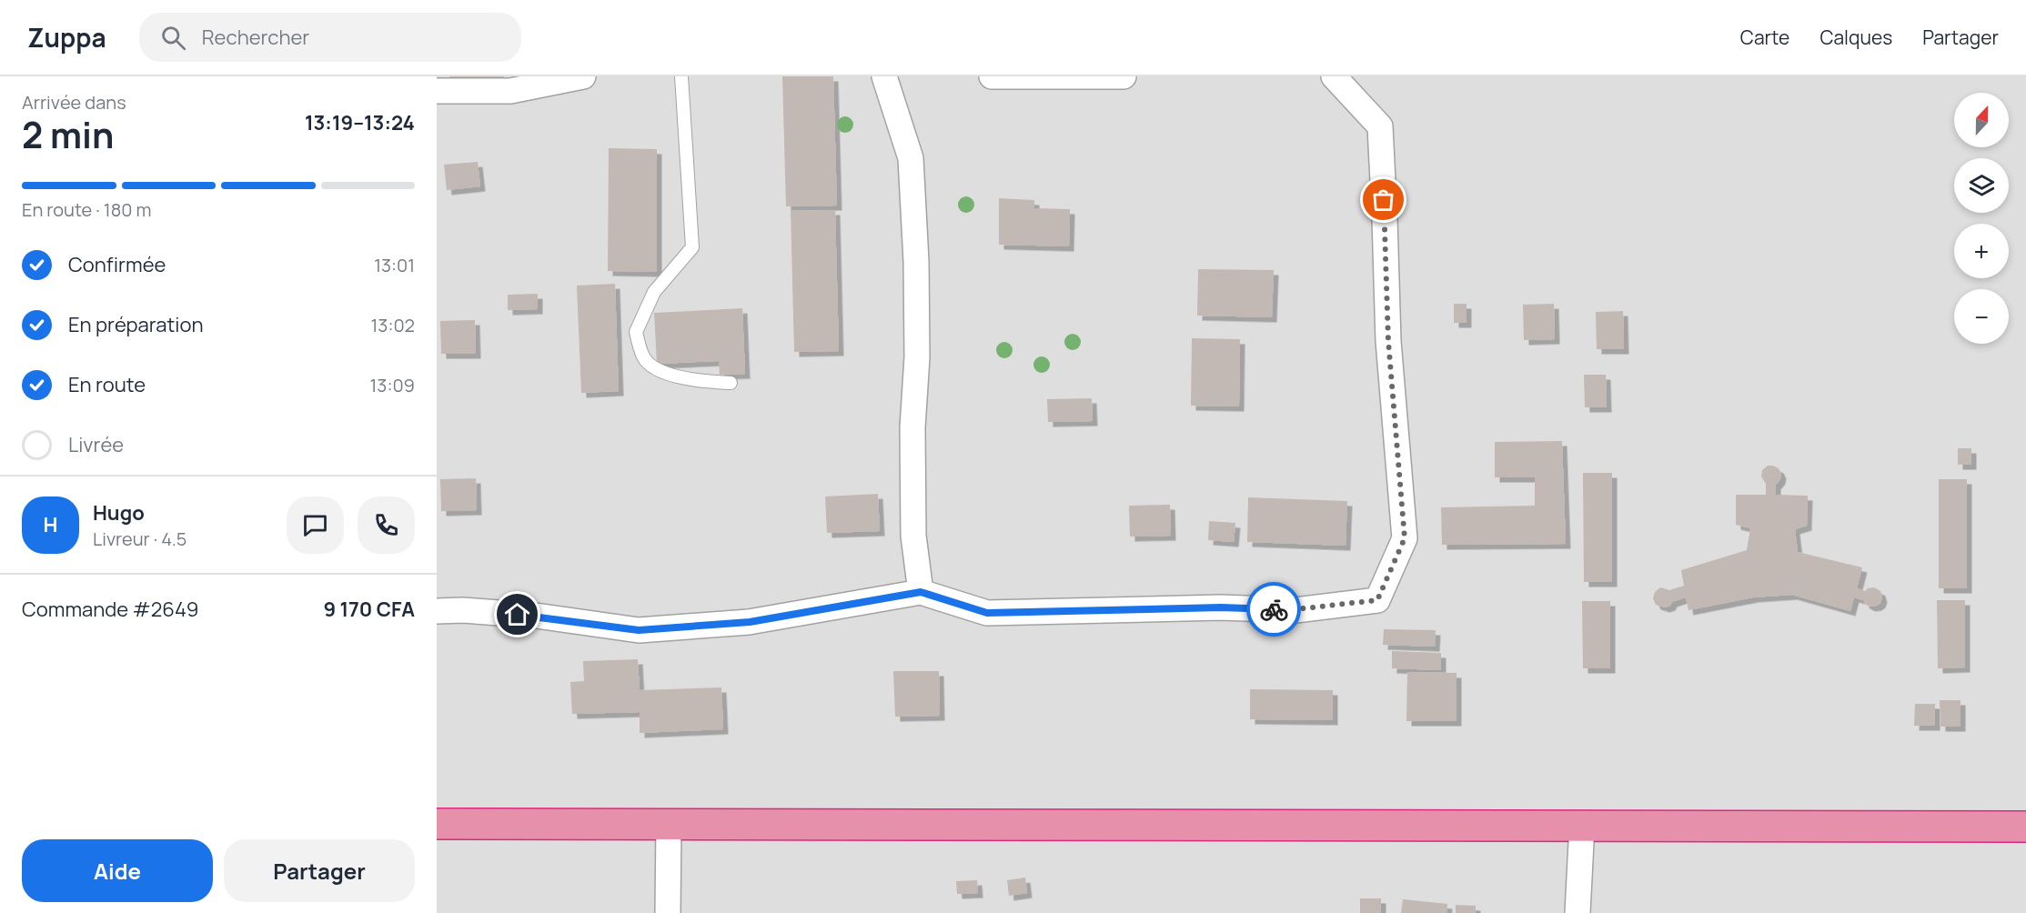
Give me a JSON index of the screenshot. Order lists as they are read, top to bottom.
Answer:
{
  "north": "top",
  "page": {
    "header": "Zuppa",
    "search": "Rechercher",
    "nav": ["Carte", "Calques", "Partager"],
    "heading": ["2 min", "Arrivée dans", "13:19–13:24"],
    "panel": [
      "Hugo",
      "Livreur · 4.5",
      "Commande #2649",
      "9 170 CFA"
    ],
    "map_buttons": ["+", "−"],
    "bar": "En route · 180 m",
    "list": [
      ["Confirmée", "13:01"],
      ["En préparation", "13:02"],
      ["En route", "13:09"],
      "Livrée"
    ],
    "round": "H",
    "buttons": ["Aide", "Partager"]
  }
}
